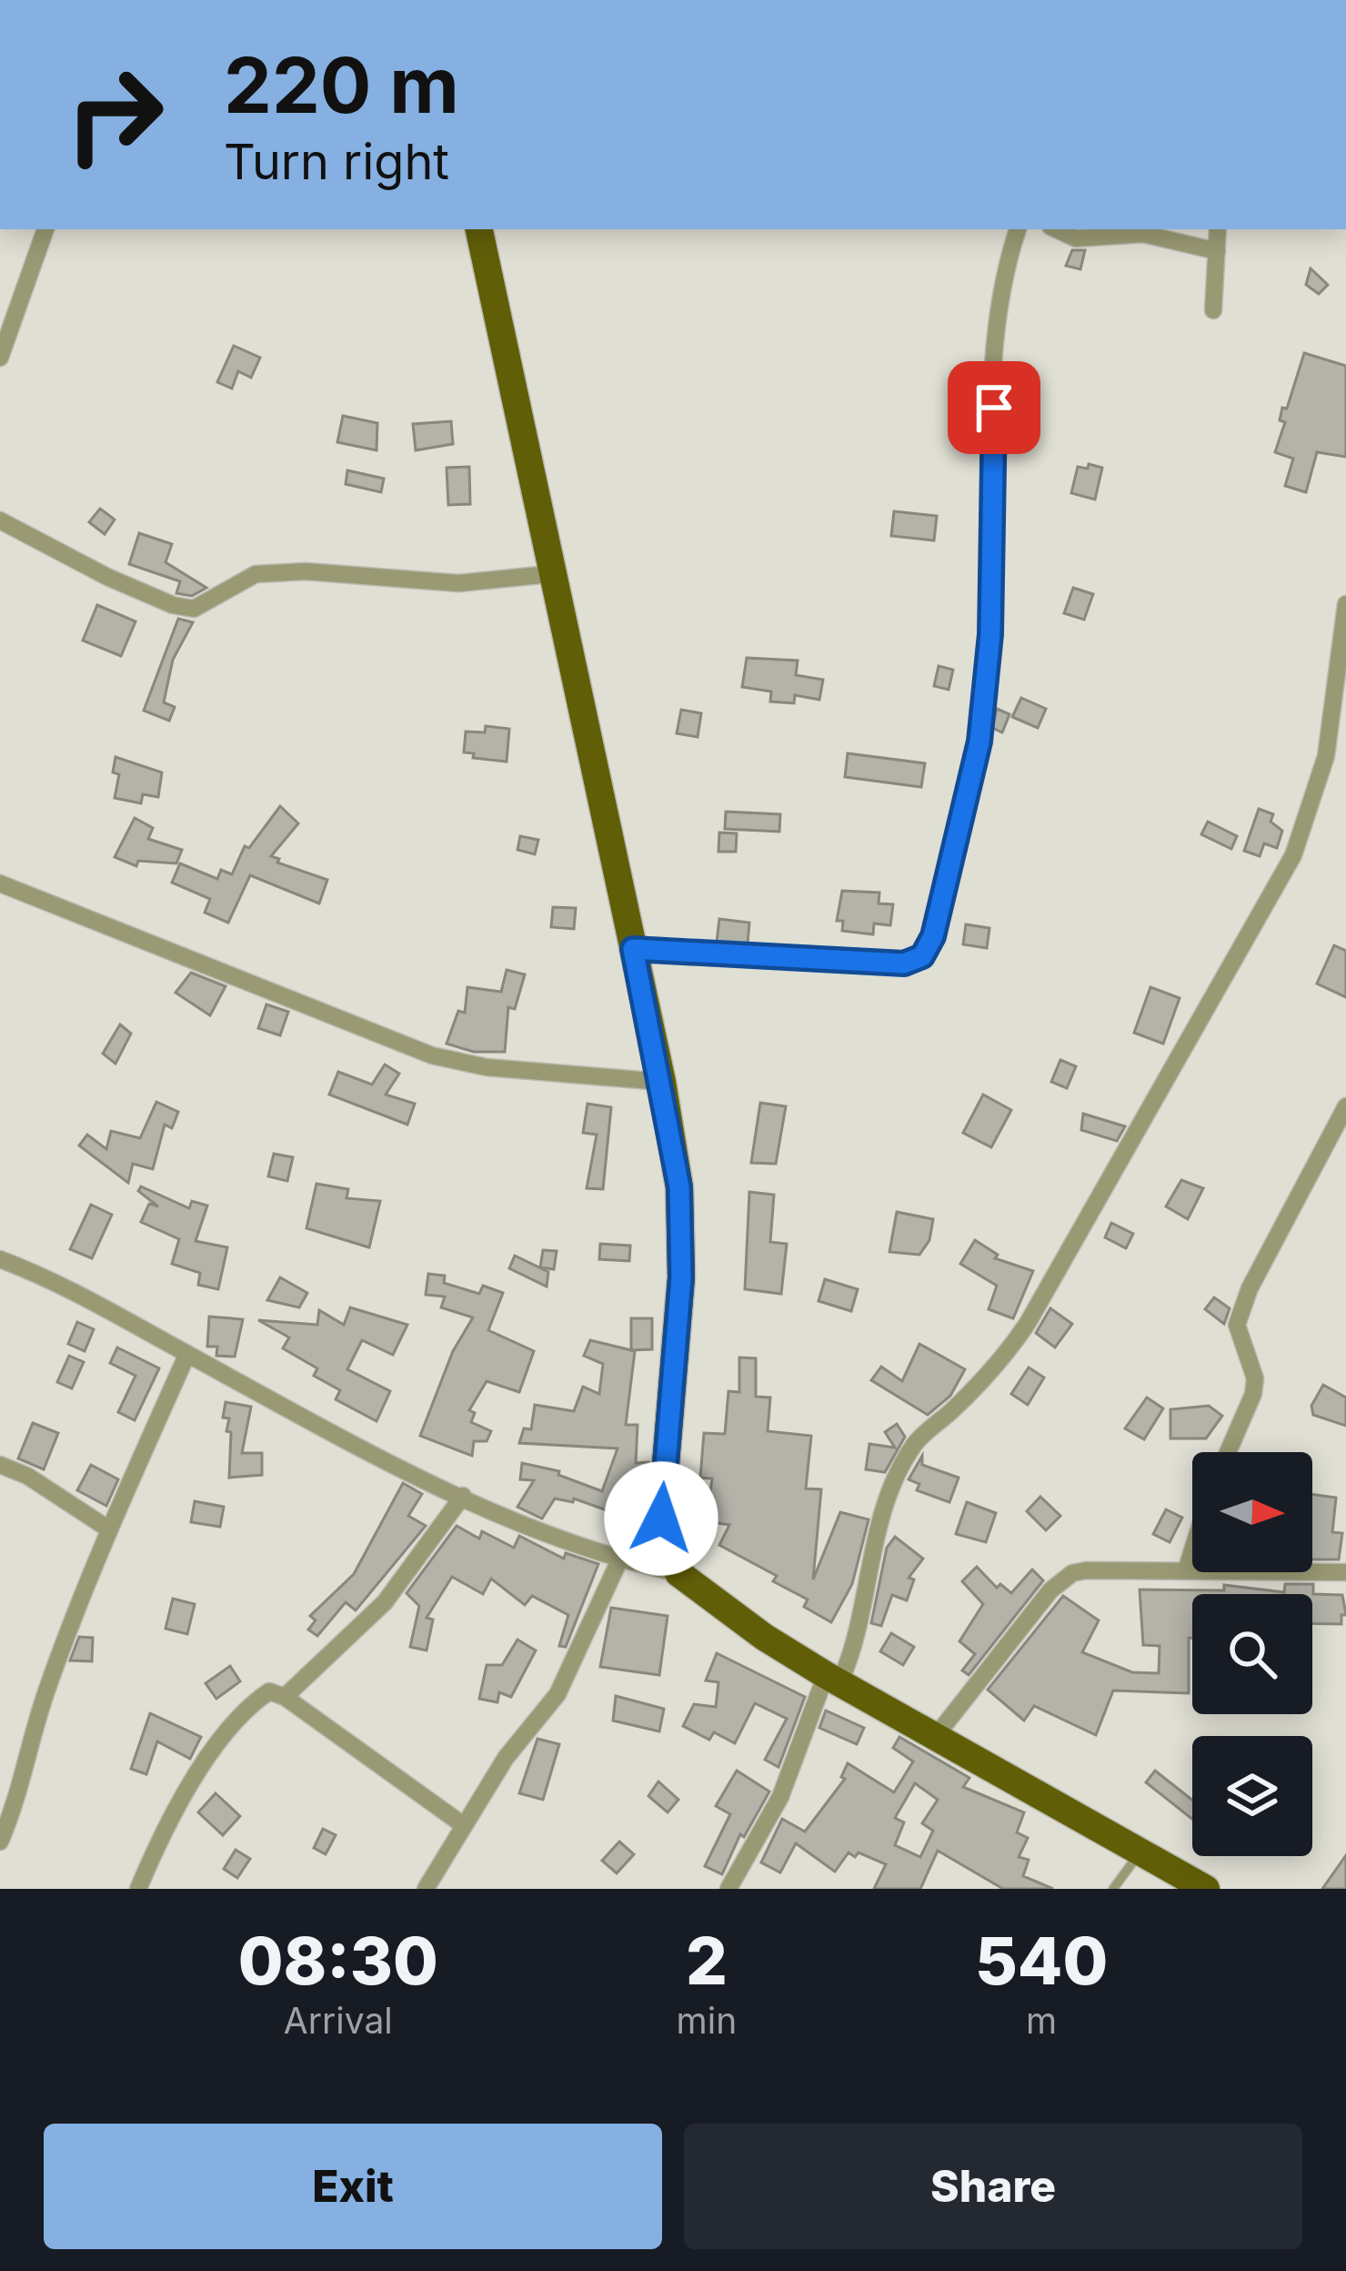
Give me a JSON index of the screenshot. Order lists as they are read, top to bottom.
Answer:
{
  "north": "right",
  "page": {
    "turn": ["220 m", "Turn right"],
    "eta": [
      "08:30",
      "Arrival",
      "2",
      "min",
      "540",
      "m"
    ],
    "buttons": ["Exit", "Share"]
  }
}
